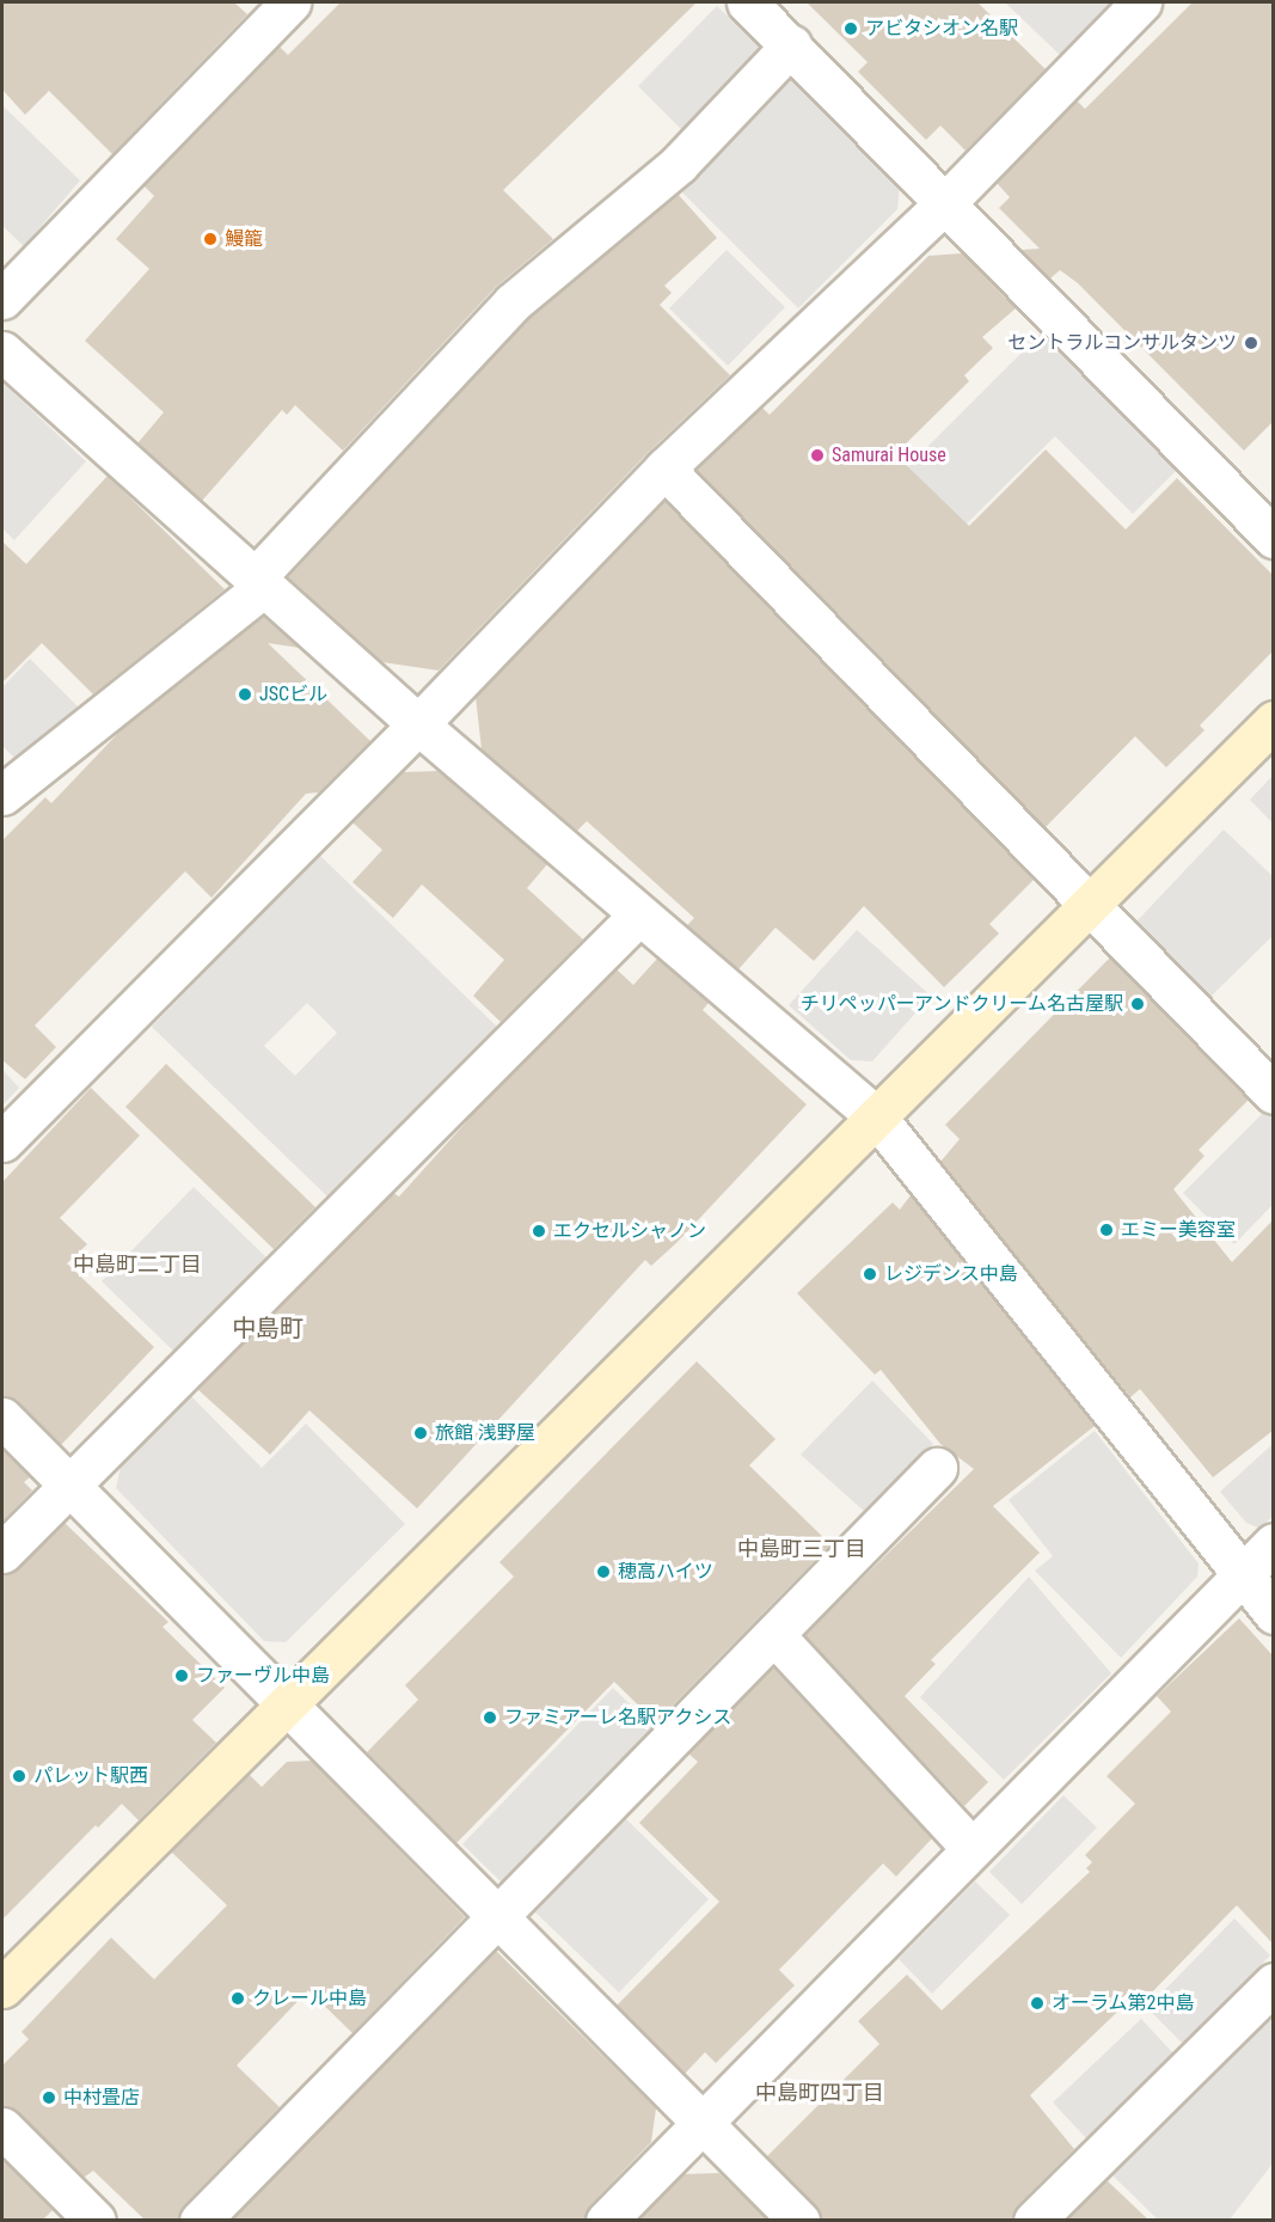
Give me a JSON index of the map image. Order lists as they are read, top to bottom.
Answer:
{
  "districts": [
    "中島町二丁目",
    "中島町",
    "中島町三丁目",
    "中島町四丁目"
  ],
  "places": [
    "アビタシオン名駅",
    "鰻籠",
    "セントラルコンサルタンツ",
    "Samurai House",
    "JSCビル",
    "チリペッパーアンドクリーム名古屋駅",
    "エミー美容室",
    "エクセルシャノン",
    "レジデンス中島",
    "旅館 浅野屋",
    "穂高ハイツ",
    "ファーヴル中島",
    "ファミアーレ名駅アクシス",
    "パレット駅西",
    "クレール中島",
    "オーラム第2中島",
    "中村畳店"
  ]
}
